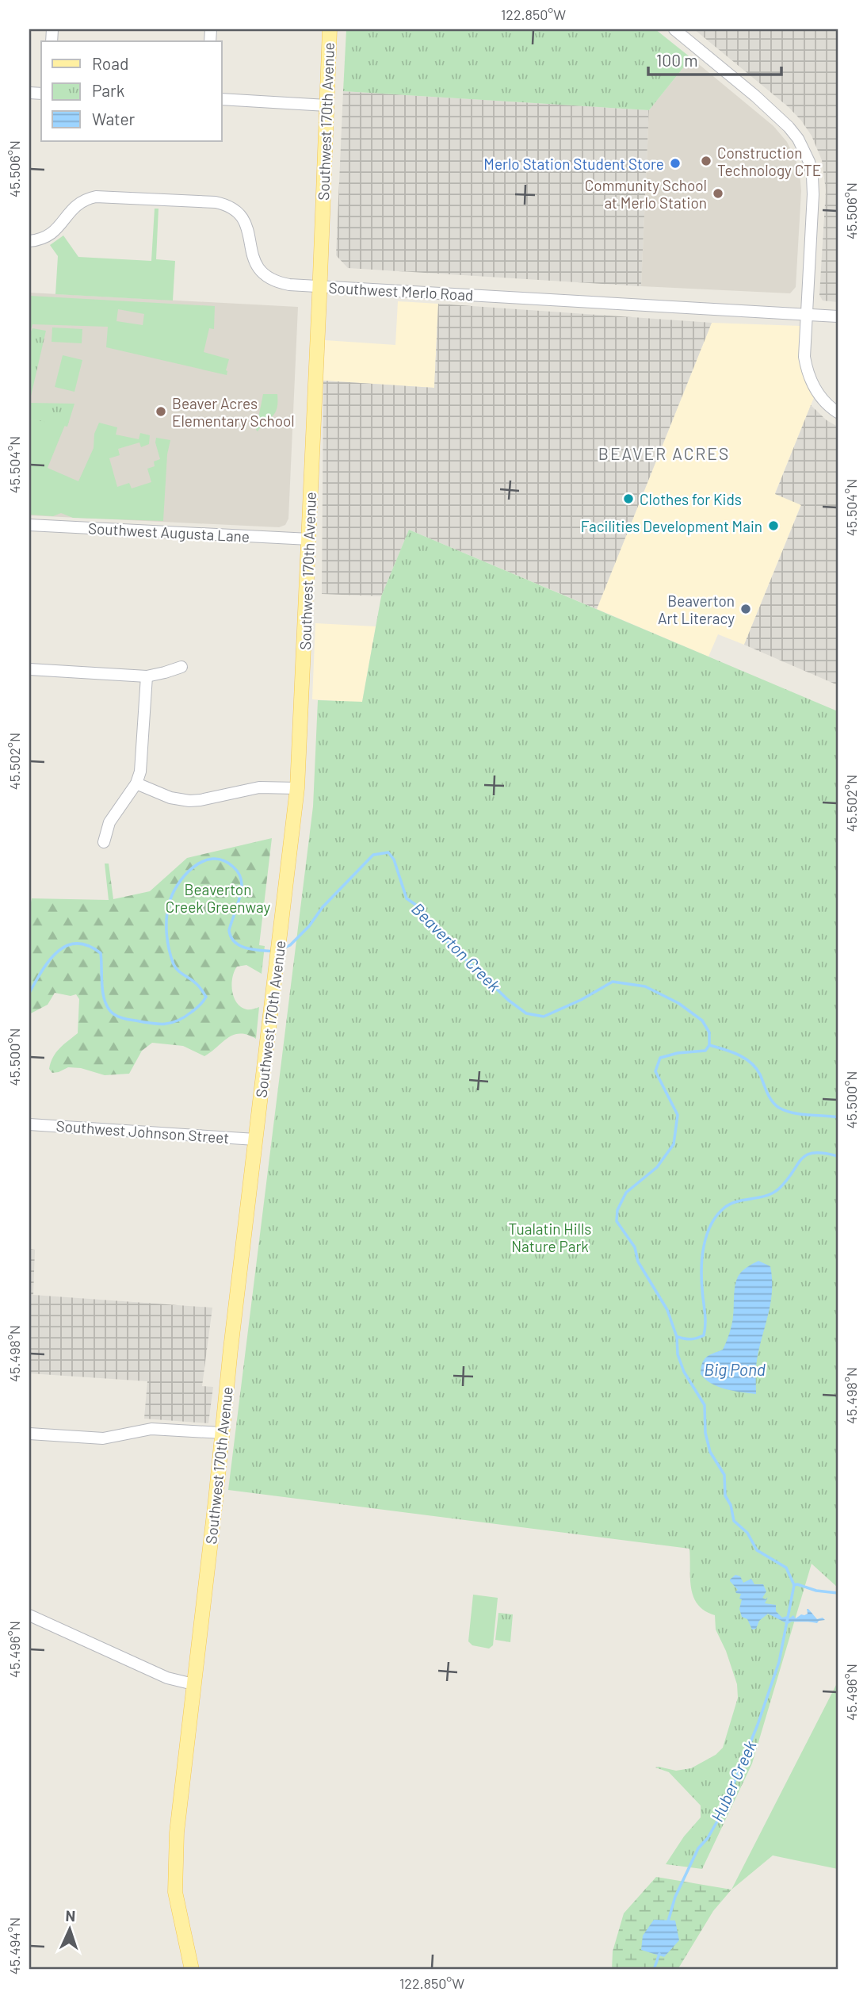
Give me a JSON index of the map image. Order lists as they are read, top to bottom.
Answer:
{
  "streets": {
    "main road": ["Southwest 170th Avenue"],
    "street": ["Southwest Merlo Road", "Southwest Augusta Lane", "Southwest Johnson Street"]
  },
  "crossings": [
    ["Southwest 170th Avenue", "Southwest Merlo Road"],
    ["Southwest 170th Avenue", "Southwest Augusta Lane"],
    ["Southwest 170th Avenue", "Southwest Johnson Street"]
  ],
  "districts": ["BEAVER ACRES"],
  "water": ["Beaverton Creek", "Big Pond", "Huber Creek"],
  "parks": ["Beaverton Creek Greenway", "Tualatin Hills Nature Park"],
  "places": [
    "Construction Technology CTE",
    "Merlo Station Student Store",
    "Community School at Merlo Station",
    "Beaver Acres Elementary School",
    "Clothes for Kids",
    "Facilities Development Main",
    "Beaverton Art Literacy"
  ],
  "legend": ["Road", "Park", "Water"],
  "scale_bar": "100 m",
  "north": "top",
  "coordinates": [
    "122.850°W",
    "45.506°N",
    "45.504°N",
    "45.502°N",
    "45.500°N",
    "45.498°N",
    "45.496°N",
    "45.494°N"
  ]
}
